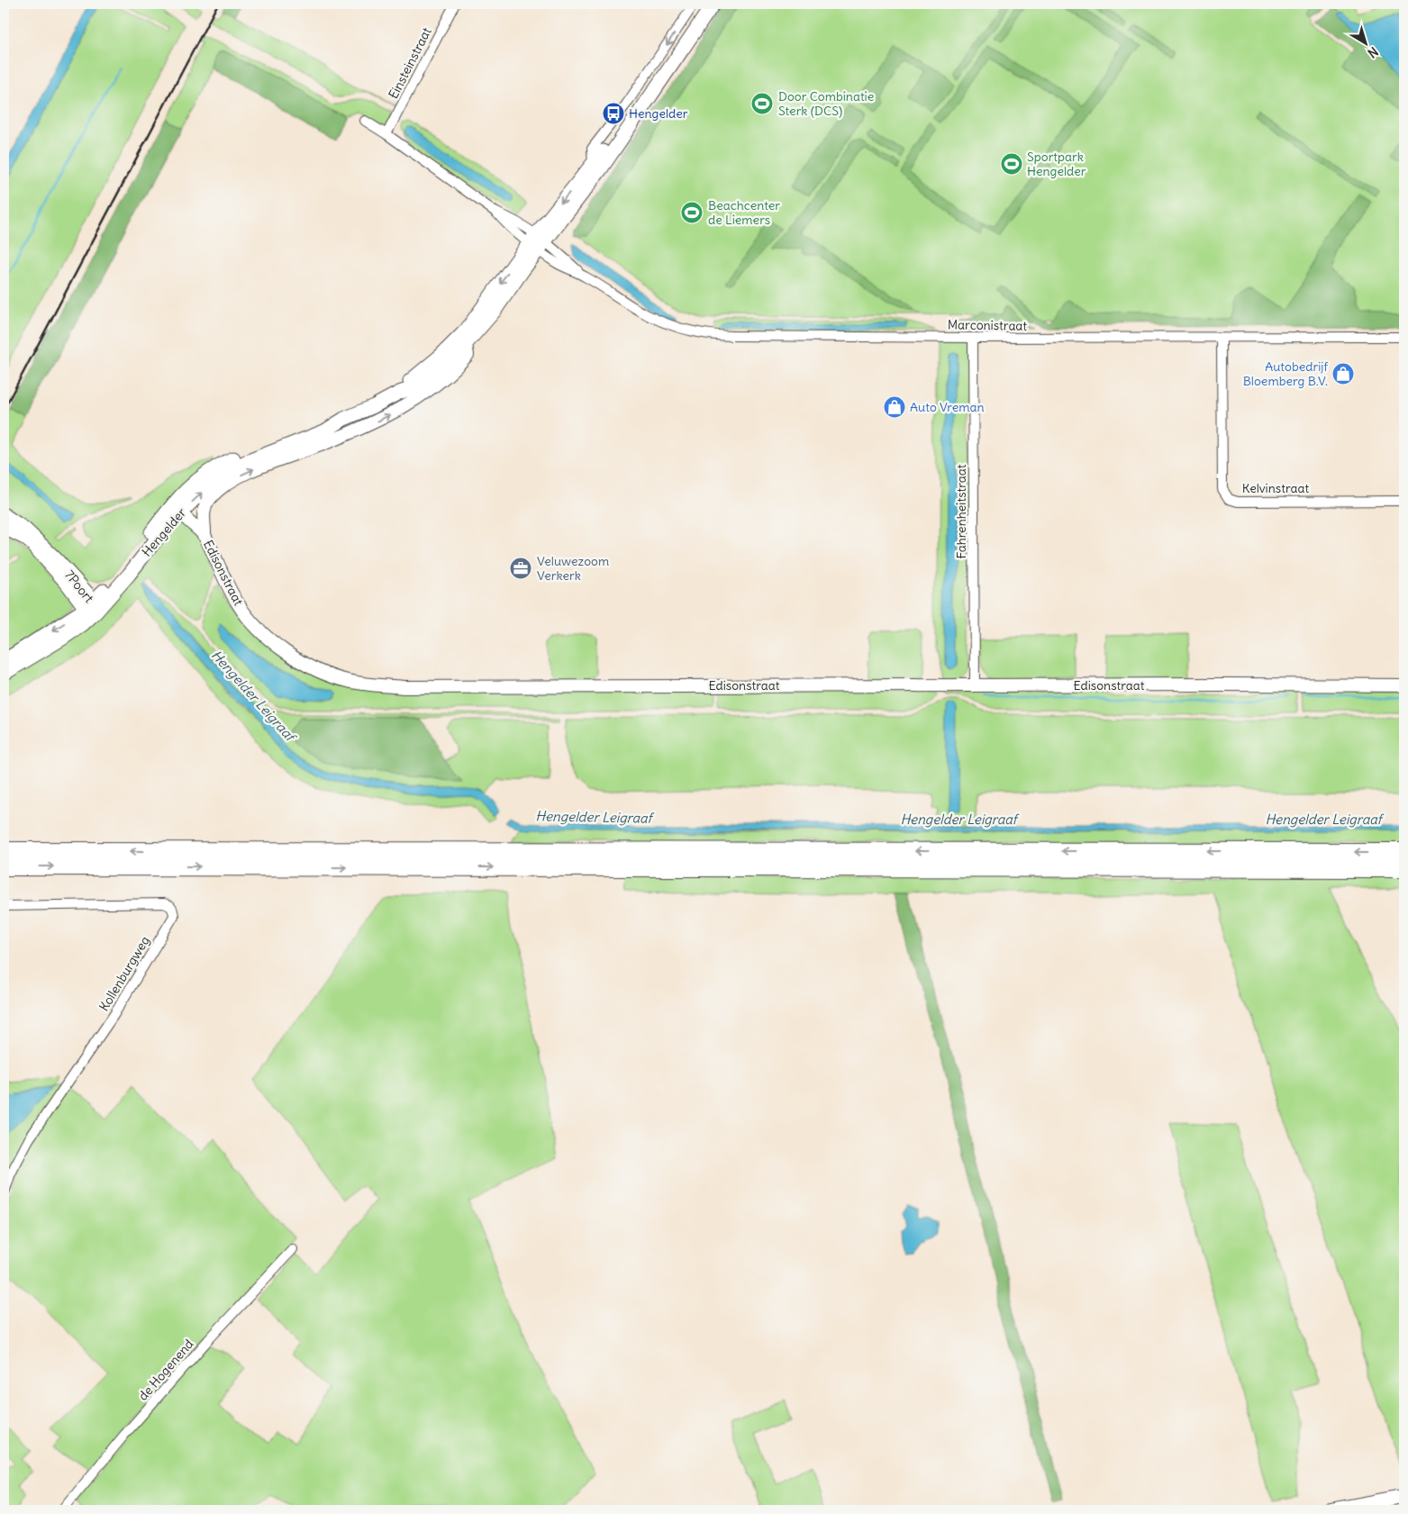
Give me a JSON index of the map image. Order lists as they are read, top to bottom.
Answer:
{
  "streets": {
    "main road": ["Hengelder"],
    "street": [
      "Einsteinstraat",
      "Marconistraat",
      "Kelvinstraat",
      "Fahrenheitstraat",
      "Edisonstraat",
      "7Poort",
      "Kollenburgweg",
      "de Hogenend"
    ]
  },
  "crossings": [
    ["Marconistraat", "Kelvinstraat"],
    ["Marconistraat", "Fahrenheitstraat"],
    ["Marconistraat", "Hengelder"],
    ["Fahrenheitstraat", "Edisonstraat"],
    ["Hengelder", "Edisonstraat"],
    ["Hengelder", "7Poort"]
  ],
  "water": ["Hengelder Leigraaf"],
  "places": {
    "sports": ["Door Combinatie Sterk (DCS)", "Sportpark Hengelder", "Beachcenter de Liemers"],
    "bus stop": ["Hengelder"],
    "shop": ["Autobedrijf Bloemberg B.V.", "Auto Vreman"],
    "office": ["Veluwezoom Verkerk"]
  },
  "north": "bottom right"
}
